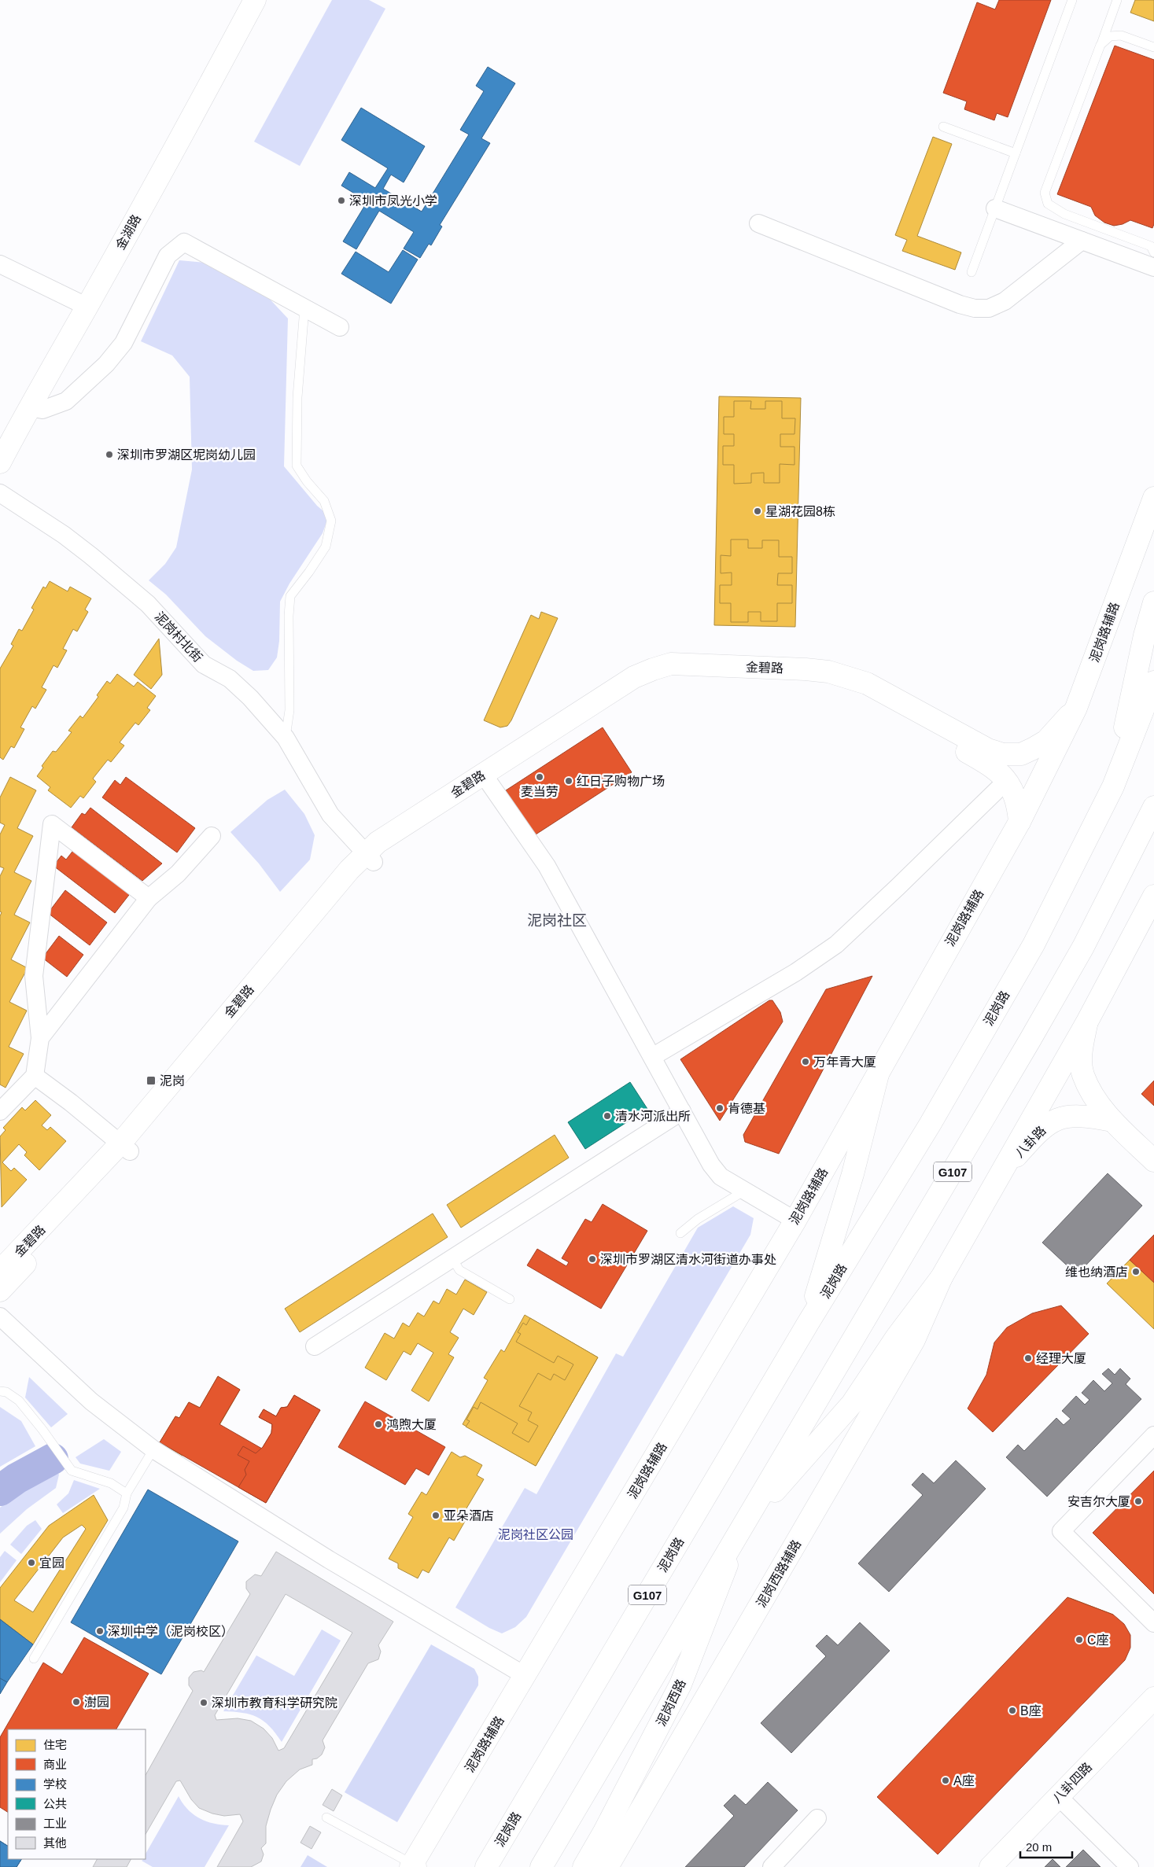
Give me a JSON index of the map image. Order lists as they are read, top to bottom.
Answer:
{
  "streets": {
    "main road": [
      "金湖路",
      "泥岗路辅路",
      "金碧路",
      "泥岗路",
      "八卦路",
      "G107",
      "泥岗西路辅路",
      "泥岗西路",
      "八卦四路"
    ],
    "street": ["泥岗村北街"]
  },
  "crossings": [
    ["泥岗路辅路", "金碧路"],
    ["泥岗村北街", "金碧路"],
    ["G107", "泥岗西路"]
  ],
  "districts": ["泥岗社区"],
  "parks": ["泥岗社区公园"],
  "places": {
    "other": [
      "深圳市凤光小学",
      "深圳市罗湖区坭岗幼儿园",
      "星湖花园8栋",
      "麦当劳",
      "红日子购物广场",
      "万年青大厦",
      "肯德基",
      "清水河派出所",
      "深圳市罗湖区清水河街道办事处",
      "维也纳酒店",
      "经理大厦",
      "鸿煦大厦",
      "安吉尔大厦",
      "亚朵酒店",
      "宜园",
      "深圳中学（泥岗校区）",
      "C座",
      "澍园",
      "深圳市教育科学研究院",
      "B座",
      "A座"
    ],
    "transit": ["泥岗"]
  },
  "legend": [
    "住宅",
    "商业",
    "学校",
    "公共",
    "工业",
    "其他"
  ],
  "scale_bar": "20 m"
}
